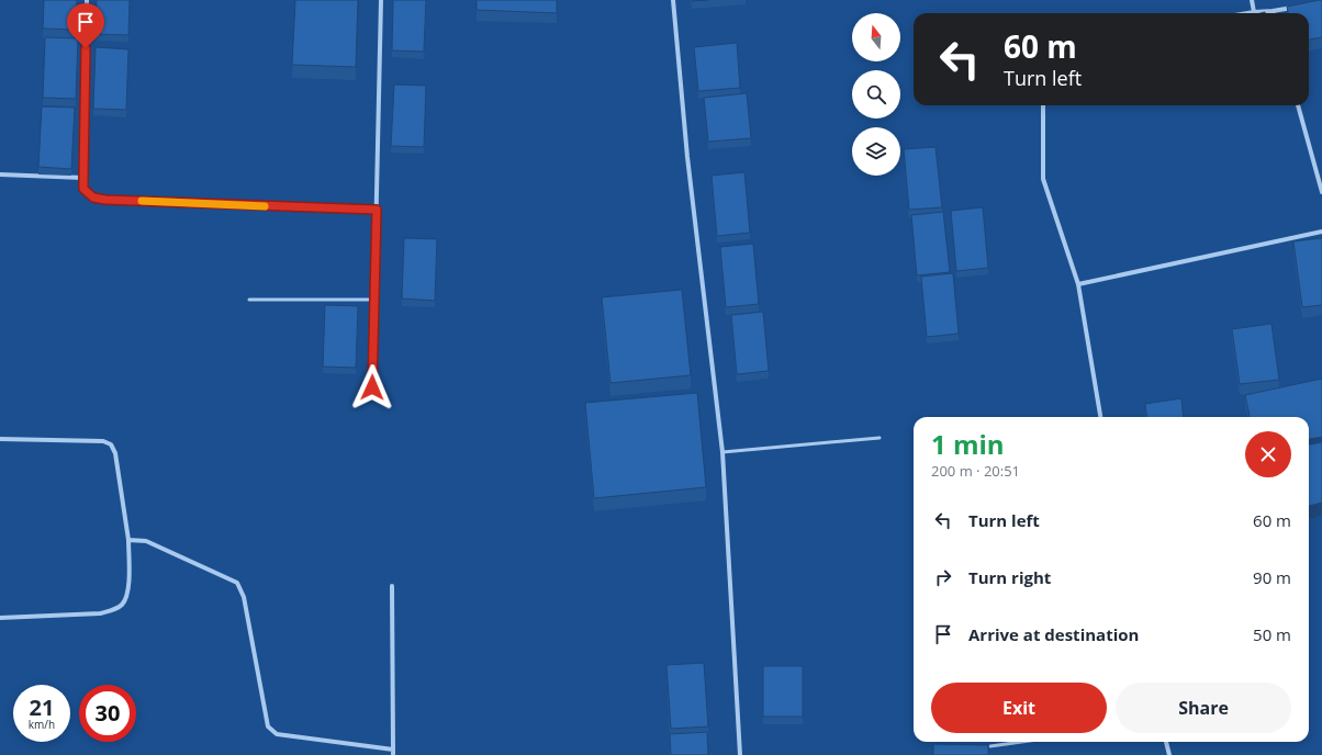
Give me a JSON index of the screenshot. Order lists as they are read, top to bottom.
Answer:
{
  "north": "top",
  "page": {
    "turn": ["60 m", "Turn left"],
    "heading": ["1 min", "200 m · 20:51"],
    "list": [
      {
        "name": "Turn left",
        "value": "60 m"
      },
      {
        "name": "Turn right",
        "value": "90 m"
      },
      {
        "name": "Arrive at destination",
        "value": "50 m"
      }
    ],
    "buttons": ["Exit", "Share"],
    "speed": "21 km/h",
    "limit": "30"
  }
}
